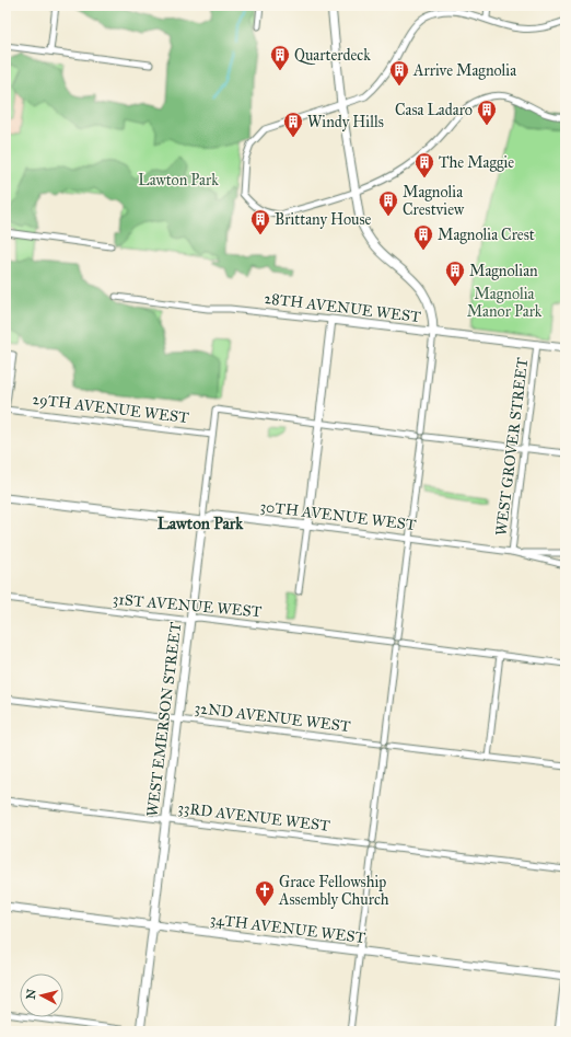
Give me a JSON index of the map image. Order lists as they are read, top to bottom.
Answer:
{
  "streets": {
    "street": [
      "28TH AVENUE WEST",
      "29TH AVENUE WEST",
      "WEST GROVER STREET",
      "30TH AVENUE WEST",
      "31ST AVENUE WEST",
      "32ND AVENUE WEST",
      "WEST EMERSON STREET",
      "33RD AVENUE WEST",
      "34TH AVENUE WEST"
    ]
  },
  "crossings": [
    ["28TH AVENUE WEST", "WEST GROVER STREET"],
    ["29TH AVENUE WEST", "WEST EMERSON STREET"],
    ["WEST GROVER STREET", "30TH AVENUE WEST"],
    ["30TH AVENUE WEST", "WEST EMERSON STREET"],
    ["31ST AVENUE WEST", "WEST EMERSON STREET"],
    ["32ND AVENUE WEST", "WEST EMERSON STREET"],
    ["WEST EMERSON STREET", "33RD AVENUE WEST"],
    ["WEST EMERSON STREET", "34TH AVENUE WEST"]
  ],
  "districts": ["Lawton Park"],
  "parks": ["Lawton Park", "Magnolia Manor Park"],
  "places": {
    "building": [
      "Quarterdeck",
      "Arrive Magnolia",
      "Casa Ladaro",
      "Windy Hills",
      "The Maggie",
      "Magnolia Crestview",
      "Brittany House",
      "Magnolia Crest",
      "Magnolian"
    ],
    "church": ["Grace Fellowship Assembly Church"]
  },
  "north": "left"
}
